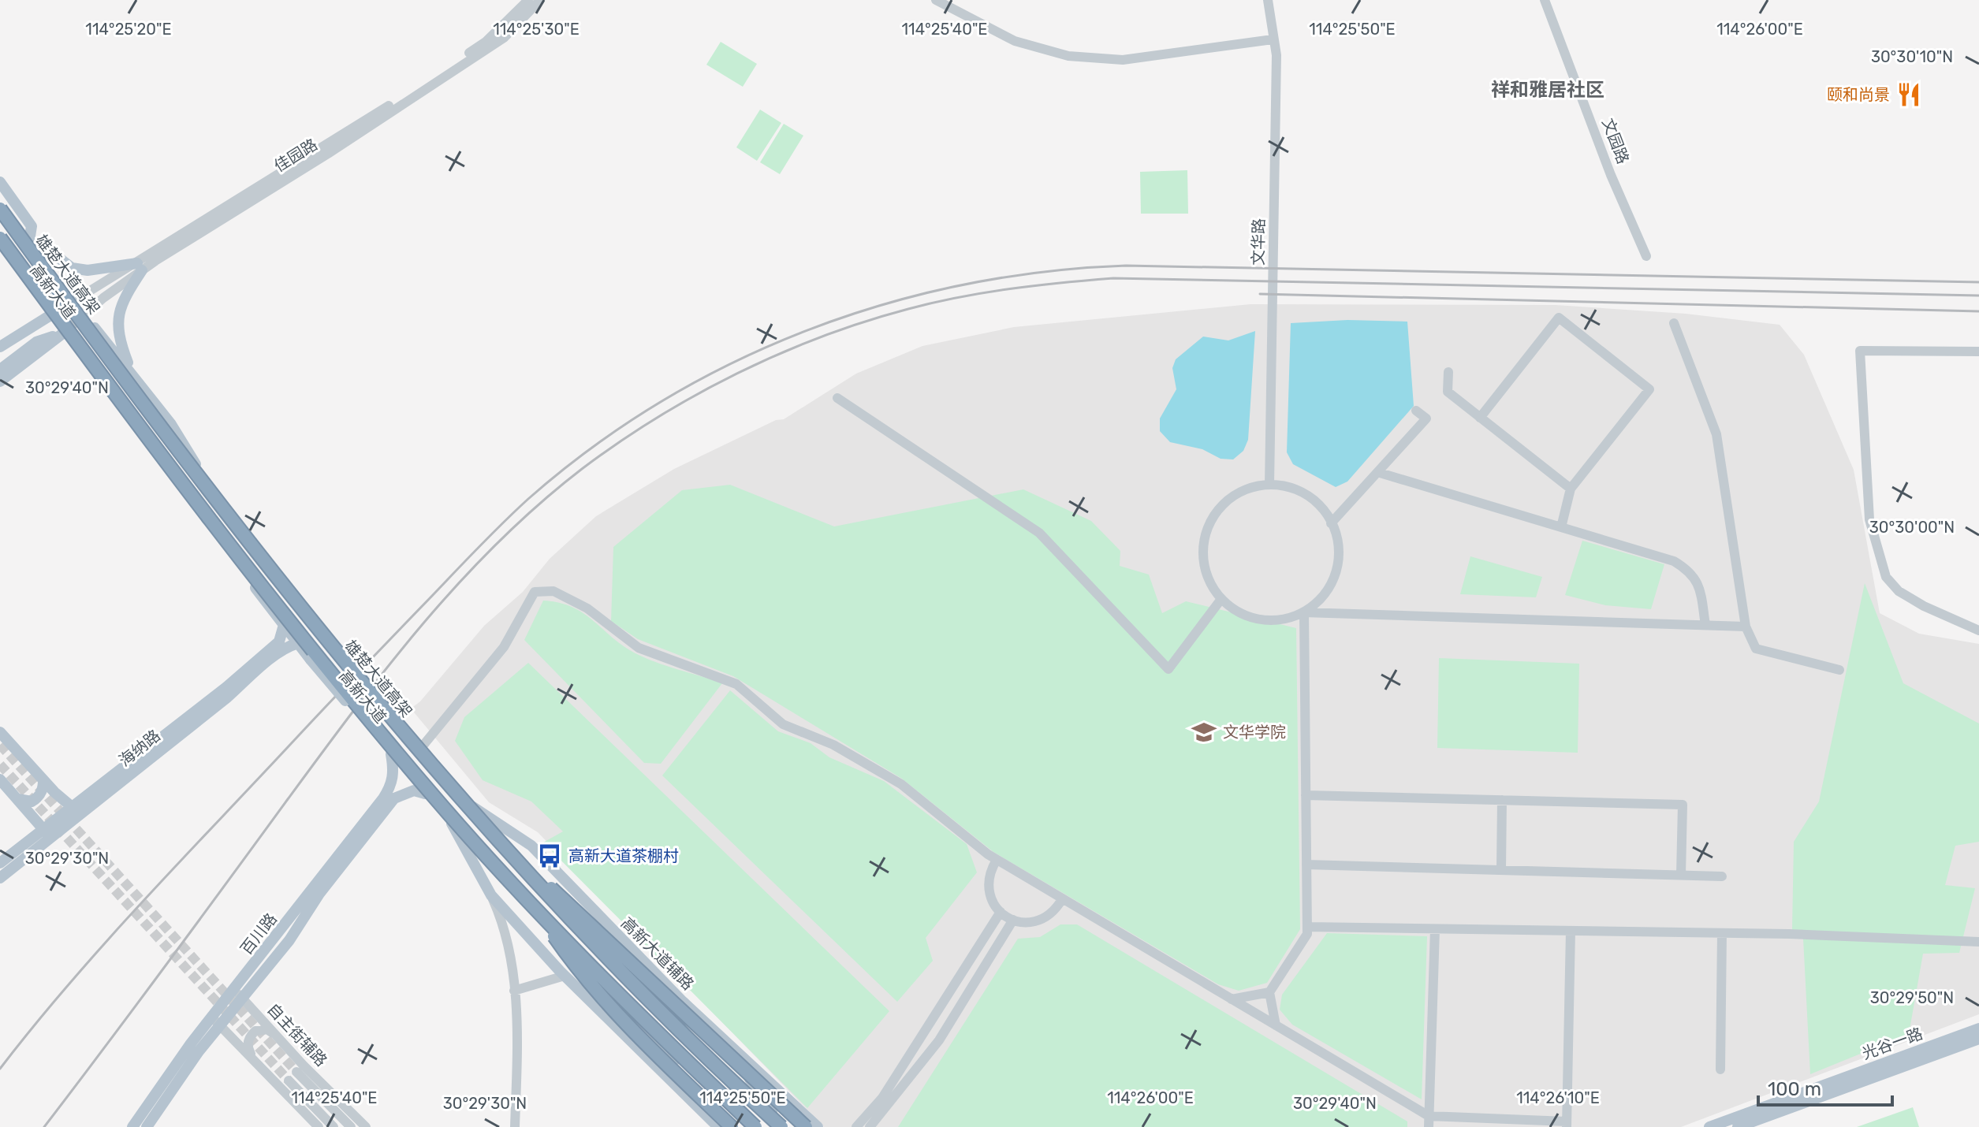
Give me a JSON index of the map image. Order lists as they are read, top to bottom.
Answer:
{
  "streets": {
    "highway": ["雄楚大道高架"],
    "main road": [
      "高新大道",
      "海纳路",
      "百川路",
      "高新大道辅路",
      "光谷一路"
    ],
    "street": [
      "文园路",
      "佳园路",
      "文华路",
      "自主街辅路"
    ]
  },
  "crossings": [
    ["佳园路", "高新大道"],
    ["高新大道", "海纳路"],
    ["高新大道", "百川路"],
    ["高新大道", "高新大道辅路"],
    ["百川路", "自主街辅路"]
  ],
  "districts": ["祥和雅居社区"],
  "places": {
    "restaurant": ["颐和尚景"],
    "school or university": ["文华学院"],
    "bus stop": ["高新大道茶棚村"]
  },
  "scale_bar": "100 m",
  "coordinates": [
    "114°25'20\"E",
    "114°25'30\"E",
    "114°25'40\"E",
    "114°25'50\"E",
    "114°26'00\"E",
    "30°30'10\"N",
    "30°29'40\"N",
    "30°30'00\"N",
    "30°29'30\"N",
    "30°29'50\"N",
    "114°26'10\"E"
  ]
}
